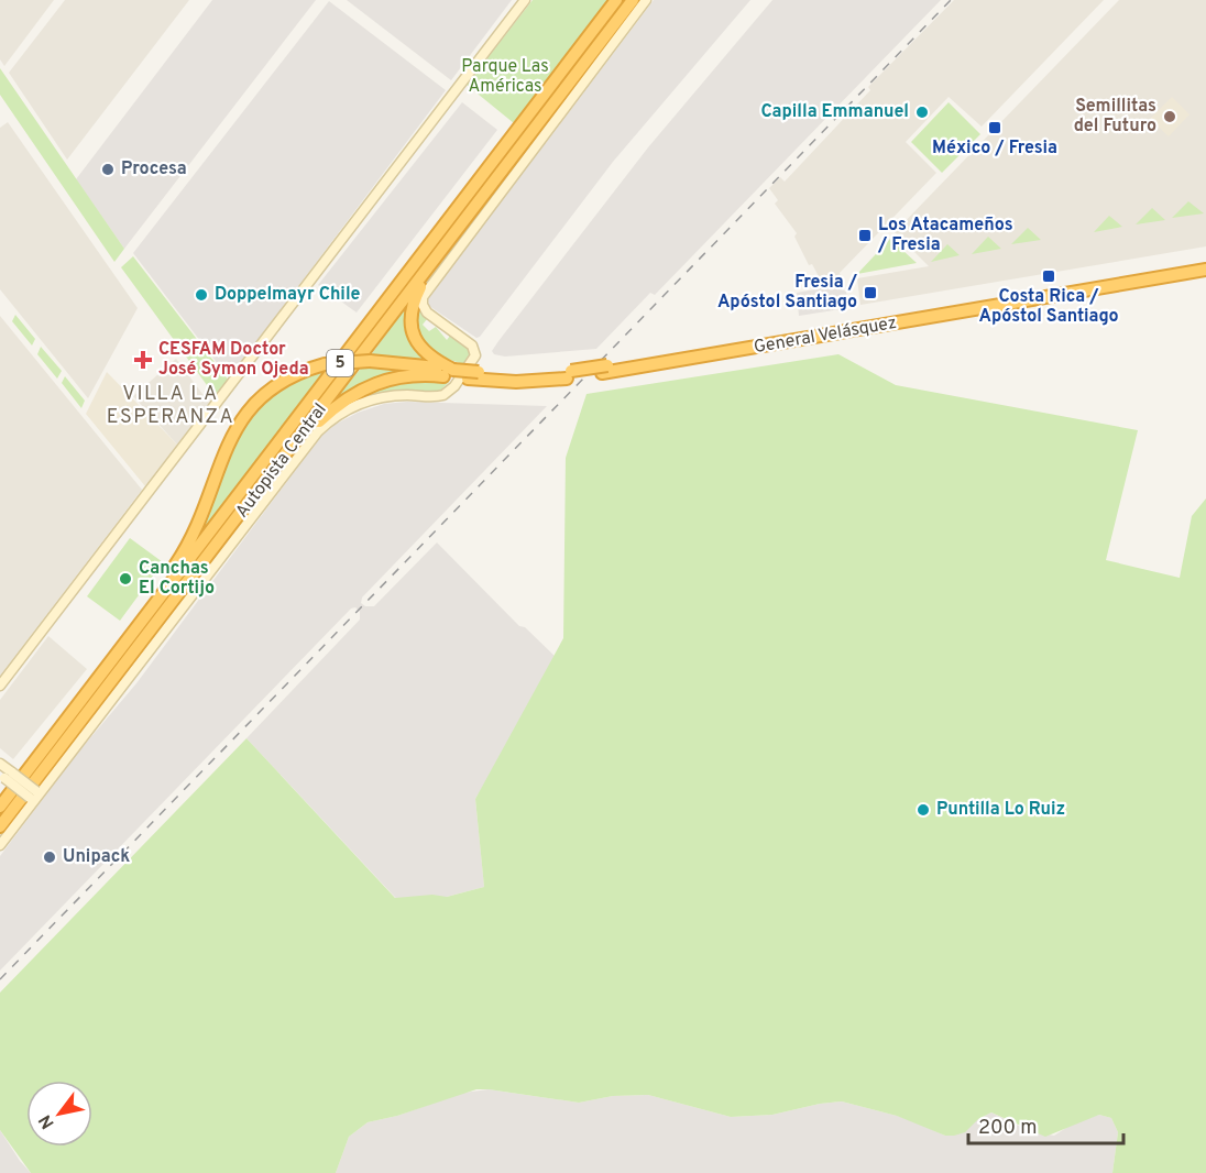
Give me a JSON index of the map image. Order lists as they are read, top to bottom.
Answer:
{
  "streets": {
    "highway": ["General Velásquez", "5", "Autopista Central"]
  },
  "districts": ["VILLA LA ESPERANZA"],
  "parks": ["Parque Las Américas"],
  "places": {
    "other": [
      "Capilla Emmanuel",
      "Semillitas del Futuro",
      "Procesa",
      "Doppelmayr Chile",
      "Canchas El Cortijo",
      "Puntilla Lo Ruiz",
      "Unipack"
    ],
    "transit": [
      "México / Fresia",
      "Los Atacameños / Fresia",
      "Costa Rica / Apóstol Santiago",
      "Fresia / Apóstol Santiago"
    ],
    "health": ["CESFAM Doctor José Symon Ojeda"]
  },
  "scale_bar": "200 m",
  "north": "bottom left"
}
